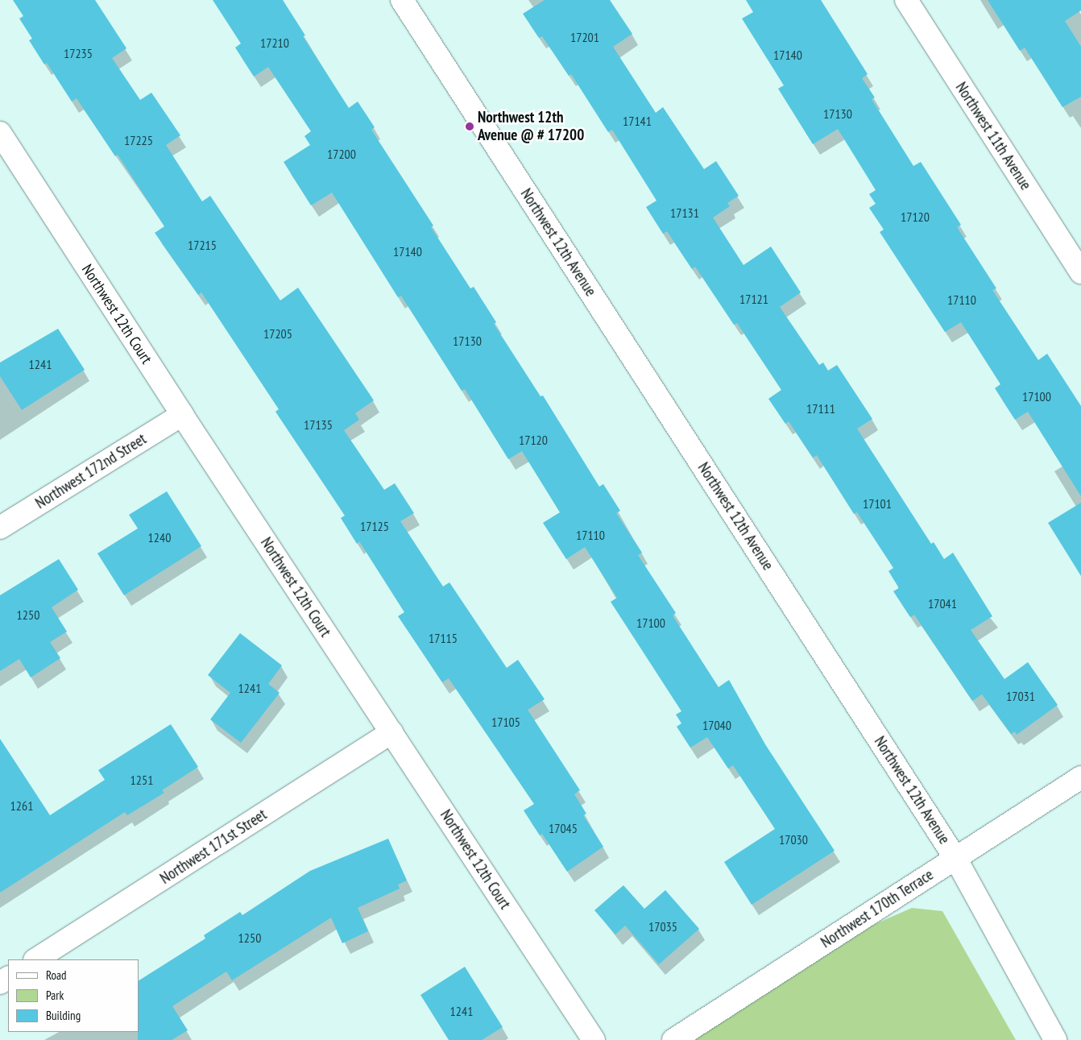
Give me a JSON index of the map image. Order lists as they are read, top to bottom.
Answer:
{
  "streets": {
    "street": [
      "Northwest 11th Avenue",
      "Northwest 12th Avenue",
      "Northwest 12th Court",
      "Northwest 172nd Street",
      "Northwest 171st Street",
      "Northwest 170th Terrace"
    ]
  },
  "crossings": [
    ["Northwest 12th Avenue", "Northwest 170th Terrace"],
    ["Northwest 12th Court", "Northwest 172nd Street"],
    ["Northwest 12th Court", "Northwest 171st Street"]
  ],
  "places": ["Northwest 12th Avenue @ # 17200"],
  "house_numbers": [
    "17201",
    "17210",
    "17235",
    "17140",
    "17130",
    "17141",
    "17225",
    "17200",
    "17131",
    "17120",
    "17215",
    "17140",
    "17121",
    "17110",
    "17205",
    "17130",
    "1241",
    "17100",
    "17111",
    "17135",
    "17120",
    "17101",
    "17125",
    "17110",
    "1240",
    "17041",
    "1250",
    "17100",
    "17115",
    "1241",
    "17031",
    "17105",
    "17040",
    "1251",
    "1261",
    "17045",
    "17030",
    "17035",
    "1250",
    "1241"
  ],
  "legend": ["Road", "Park", "Building"]
}
